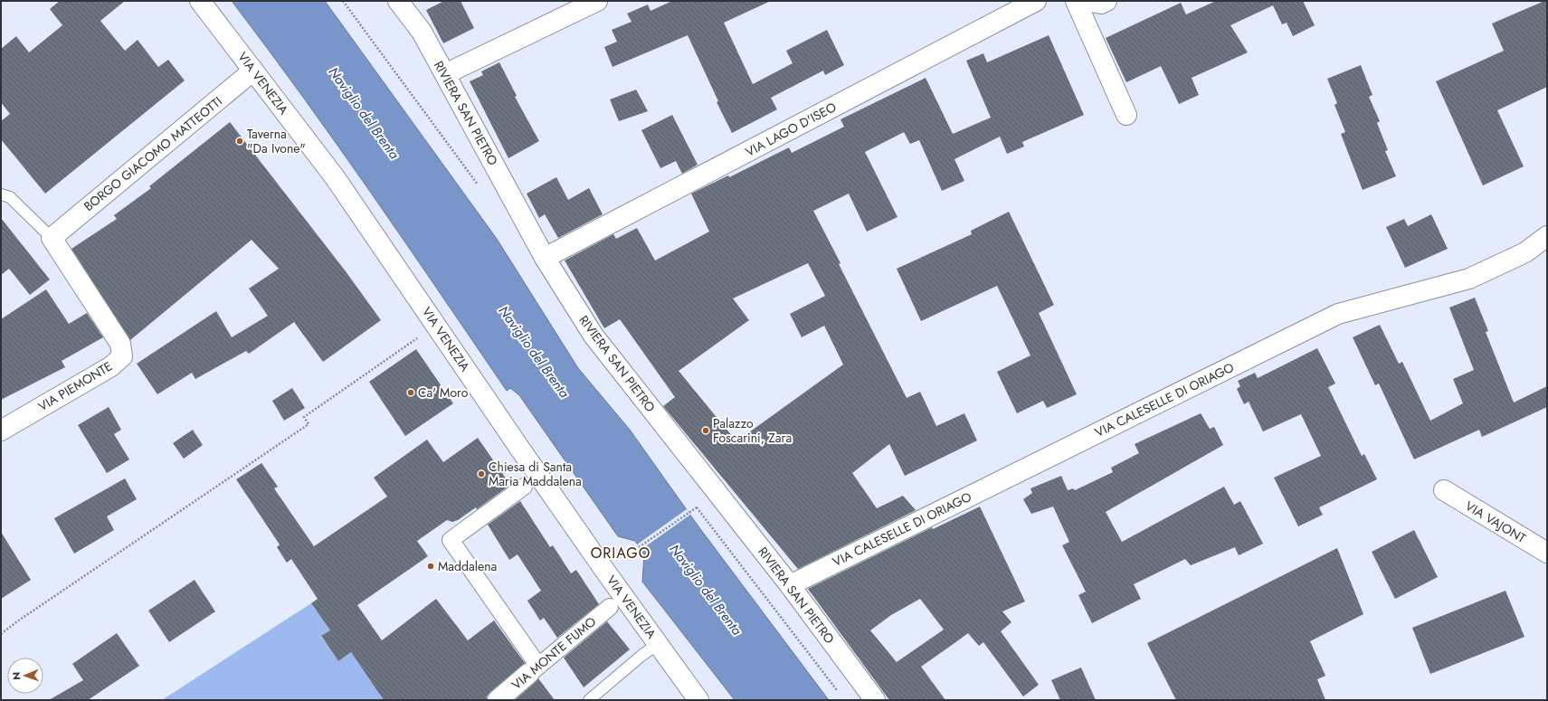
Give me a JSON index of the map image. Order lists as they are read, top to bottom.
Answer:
{
  "streets": {
    "street": [
      "VIA VENEZIA",
      "RIVIERA SAN PIETRO",
      "VIA LAGO D'ISEO",
      "BORGO GIACOMO MATTEOTTI",
      "VIA PIEMONTE",
      "VIA CALESELLE DI ORIAGO",
      "VIA VAJONT",
      "VIA MONTE FUMO"
    ]
  },
  "crossings": [
    ["VIA VENEZIA", "BORGO GIACOMO MATTEOTTI"],
    ["RIVIERA SAN PIETRO", "VIA LAGO D'ISEO"],
    ["RIVIERA SAN PIETRO", "VIA CALESELLE DI ORIAGO"],
    ["BORGO GIACOMO MATTEOTTI", "VIA PIEMONTE"]
  ],
  "districts": ["ORIAGO"],
  "water": ["Naviglio del Brenta"],
  "places": [
    "Taverna \"Da Ivone\"",
    "Ca' Moro",
    "Palazzo Foscarini, Zara",
    "Chiesa di Santa Maria Maddalena",
    "Maddalena"
  ],
  "north": "left"
}
